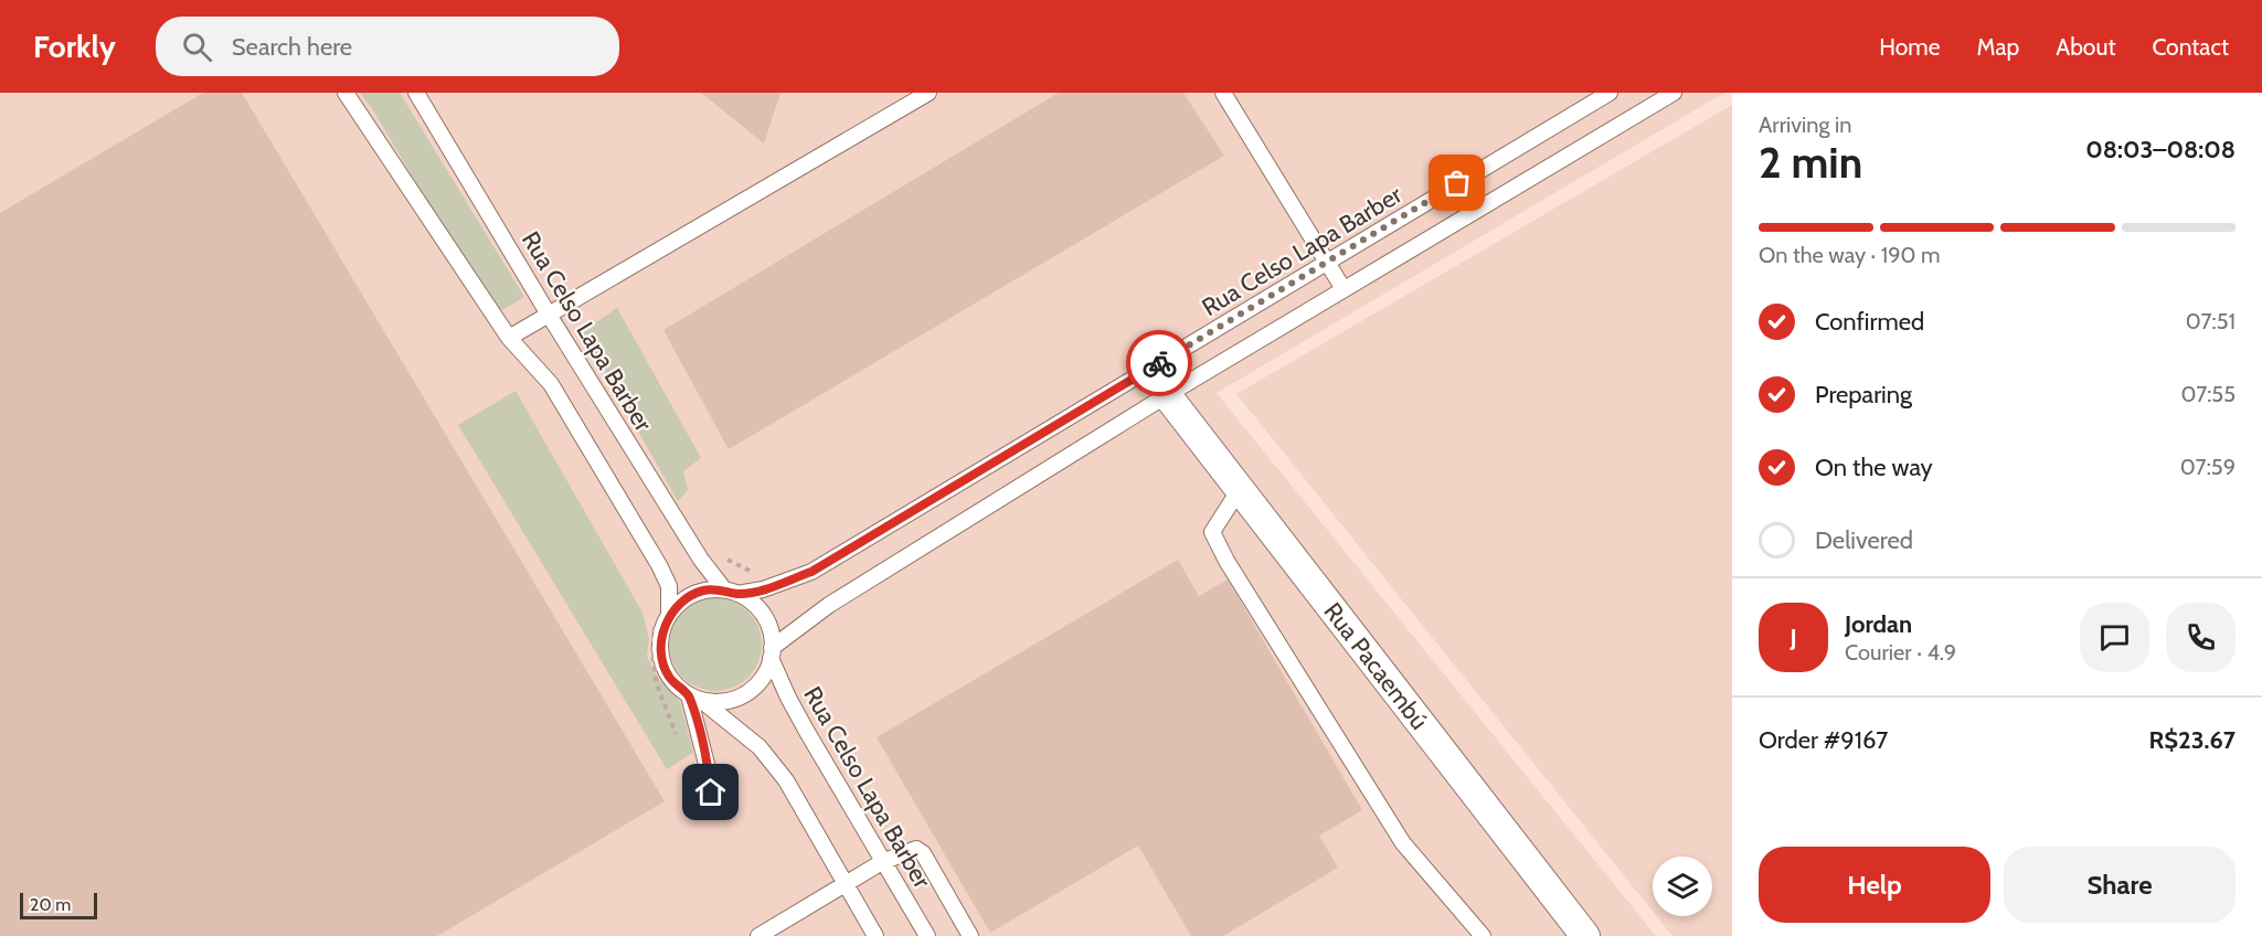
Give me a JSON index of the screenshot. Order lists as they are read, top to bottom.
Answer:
{
  "streets": {
    "street": ["Rua Pacaembú"],
    "lane": ["Rua Celso Lapa Barber"]
  },
  "scale_bar": "20 m",
  "page": {
    "header": "Forkly",
    "search": "Search here",
    "nav": [
      "Home",
      "Map",
      "About",
      "Contact"
    ],
    "heading": ["2 min", "Arriving in", "08:03–08:08"],
    "panel": [
      "Jordan",
      "Courier · 4.9",
      "Order #9167",
      "R$23.67"
    ],
    "bar": "On the way · 190 m",
    "list": [
      ["Confirmed", "07:51"],
      ["Preparing", "07:55"],
      ["On the way", "07:59"],
      "Delivered"
    ],
    "round": "J",
    "buttons": ["Help", "Share"],
    "scale": "20 m"
  }
}
